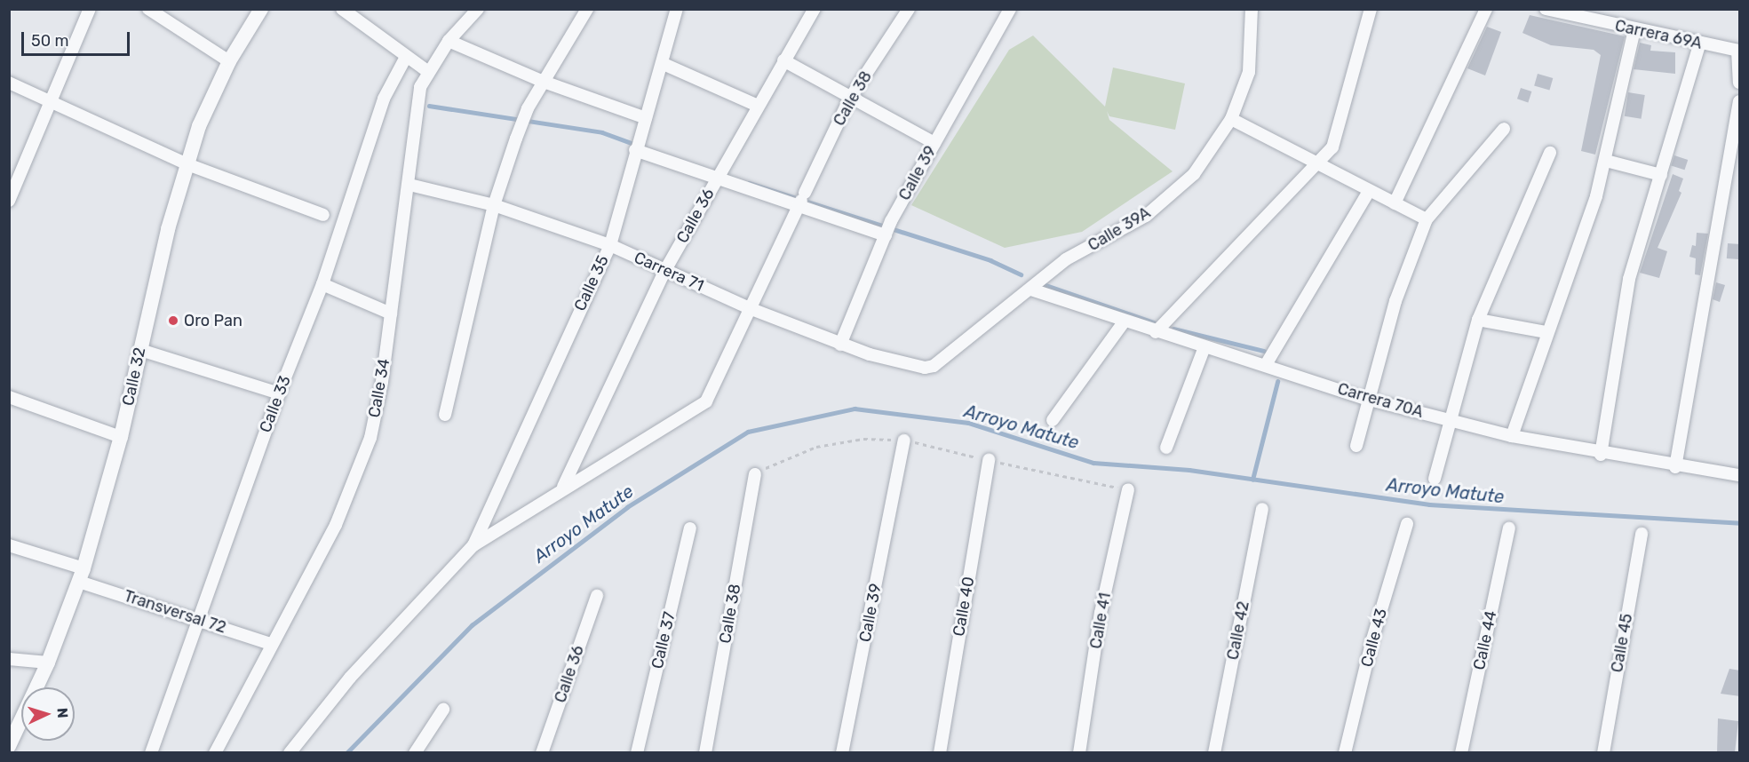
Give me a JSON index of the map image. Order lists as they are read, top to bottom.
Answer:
{
  "streets": {
    "street": [
      "Carrera 69A",
      "Calle 38",
      "Calle 39",
      "Calle 36",
      "Calle 39A",
      "Carrera 71",
      "Calle 35",
      "Calle 32",
      "Calle 34",
      "Carrera 70A",
      "Calle 33",
      "Calle 40",
      "Transversal 72",
      "Calle 41",
      "Calle 42",
      "Calle 43",
      "Calle 37",
      "Calle 44",
      "Calle 45"
    ]
  },
  "crossings": [
    ["Calle 38", "Calle 36"],
    ["Calle 38", "Carrera 71"],
    ["Calle 39", "Carrera 71"],
    ["Calle 36", "Carrera 71"],
    ["Calle 39A", "Carrera 71"],
    ["Calle 39A", "Carrera 70A"],
    ["Carrera 71", "Calle 35"],
    ["Carrera 71", "Calle 34"],
    ["Calle 32", "Transversal 72"],
    ["Calle 34", "Transversal 72"],
    ["Calle 33", "Transversal 72"]
  ],
  "water": ["Arroyo Matute"],
  "places": ["Oro Pan"],
  "scale_bar": "50 m",
  "north": "right"
}
